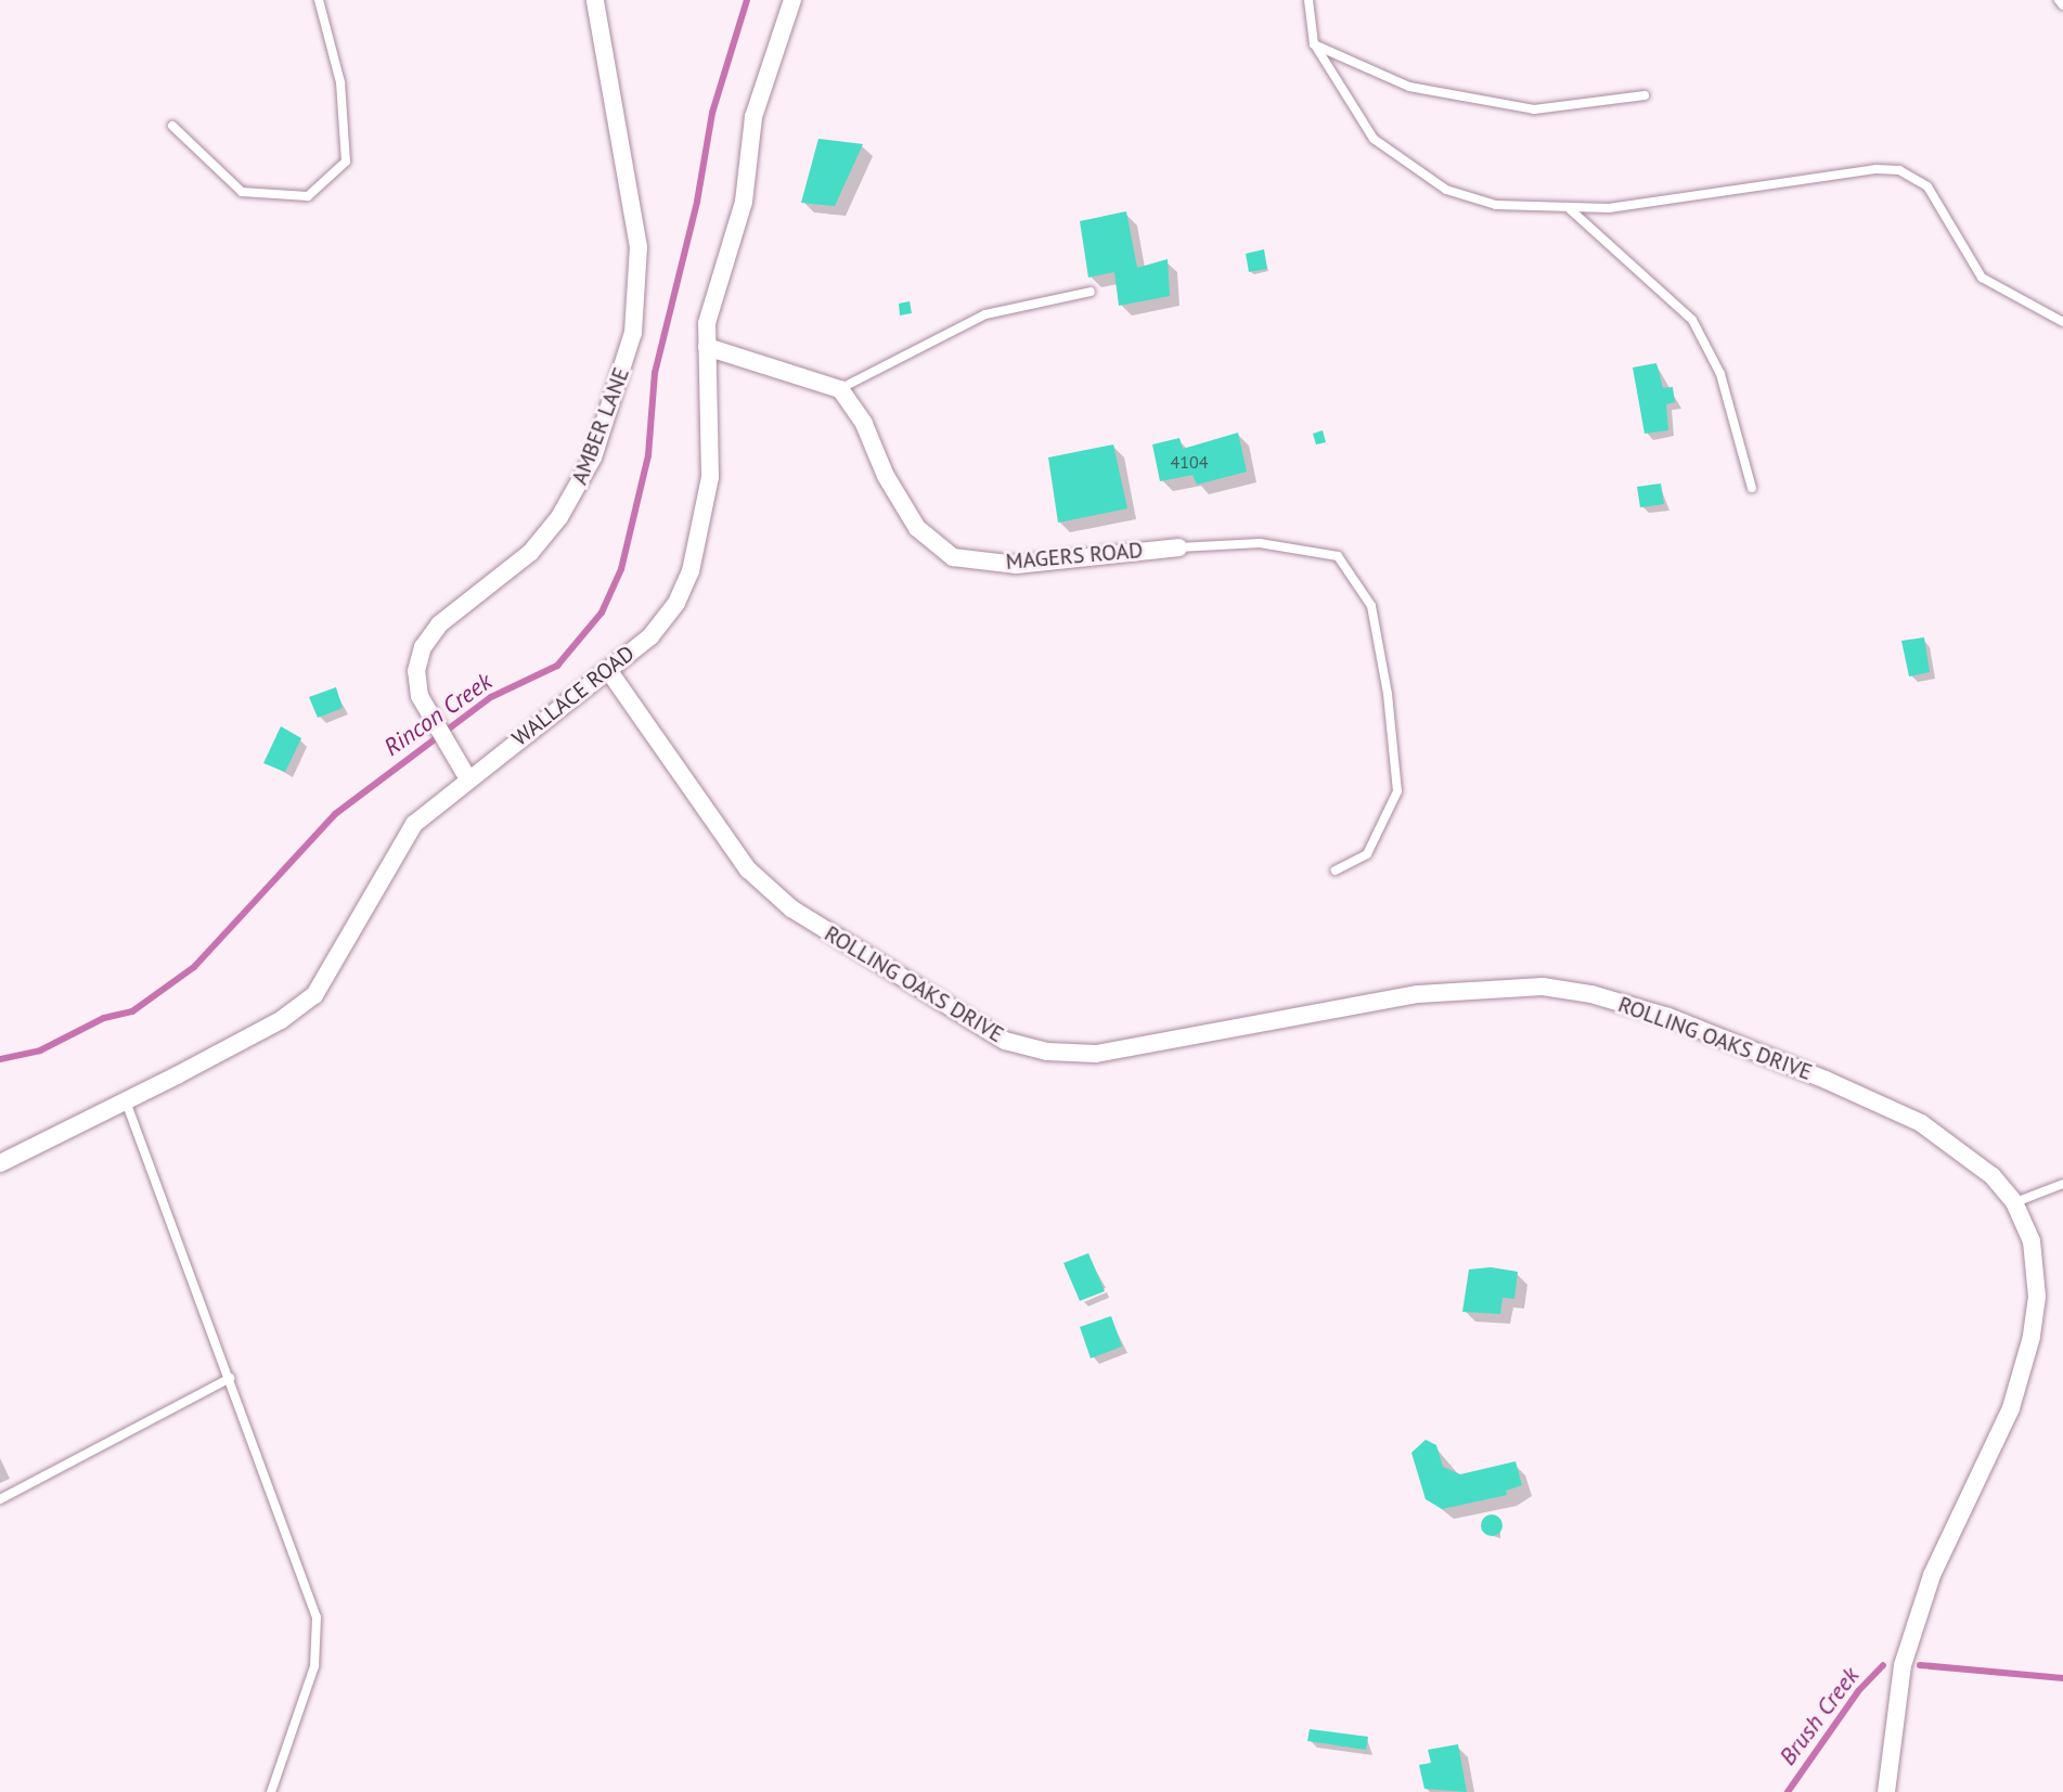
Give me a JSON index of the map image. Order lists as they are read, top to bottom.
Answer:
{
  "streets": {
    "street": [
      "AMBER LANE",
      "MAGERS ROAD",
      "WALLACE ROAD",
      "ROLLING OAKS DRIVE"
    ]
  },
  "crossings": [
    ["AMBER LANE", "WALLACE ROAD"],
    ["WALLACE ROAD", "ROLLING OAKS DRIVE"]
  ],
  "water": ["Rincon Creek", "Brush Creek"],
  "house_numbers": ["4104"]
}
